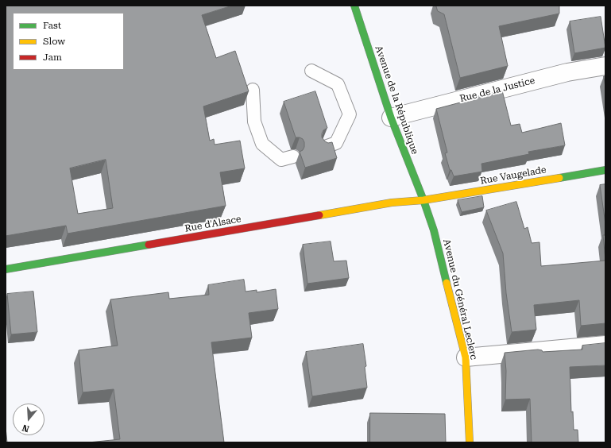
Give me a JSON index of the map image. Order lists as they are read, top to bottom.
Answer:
{
  "streets": {
    "street": [
      "Rue de la Justice",
      "Avenue de la République",
      "Rue Vaugelade",
      "Rue d'Alsace",
      "Avenue du Général Leclerc"
    ]
  },
  "crossings": [
    ["Rue de la Justice", "Avenue de la République"],
    ["Avenue de la République", "Rue Vaugelade"],
    ["Avenue de la République", "Rue d'Alsace"],
    ["Avenue de la République", "Avenue du Général Leclerc"],
    ["Rue Vaugelade", "Rue d'Alsace"],
    ["Rue Vaugelade", "Avenue du Général Leclerc"],
    ["Rue d'Alsace", "Avenue du Général Leclerc"]
  ],
  "legend": ["Fast", "Slow", "Jam"],
  "north": "bottom"
}
